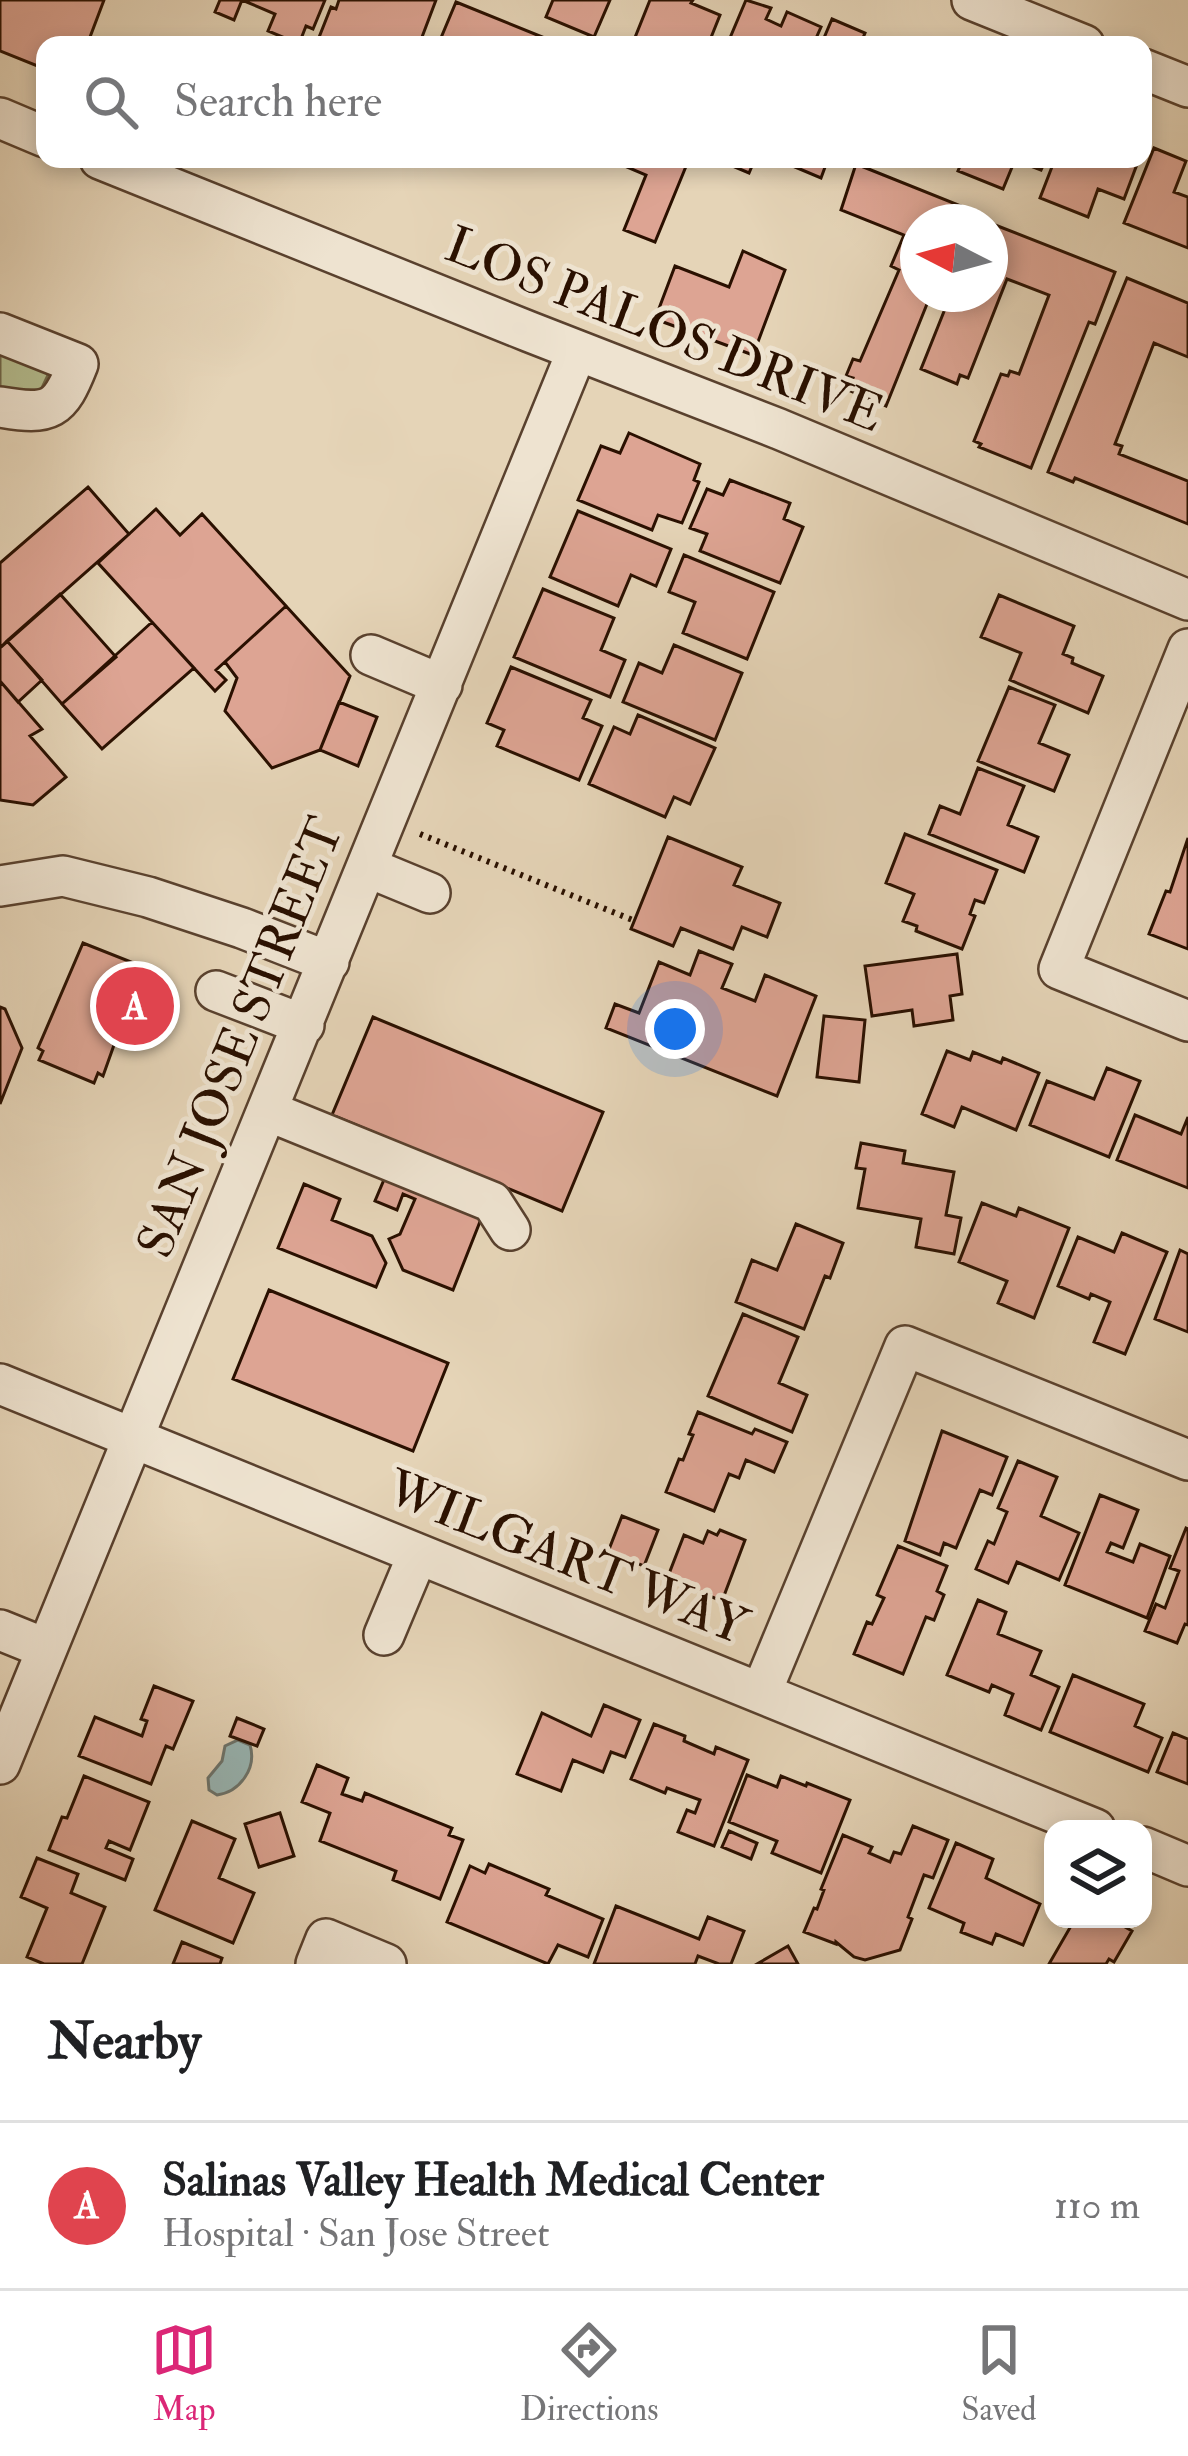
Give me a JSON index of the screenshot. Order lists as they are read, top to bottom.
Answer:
{
  "streets": {
    "street": ["LOS PALOS DRIVE", "SAN JOSE STREET", "WILGART WAY"]
  },
  "crossings": [
    ["LOS PALOS DRIVE", "SAN JOSE STREET"],
    ["SAN JOSE STREET", "WILGART WAY"]
  ],
  "north": "left",
  "page": {
    "search": "Search here",
    "pins": "A",
    "heading": "Nearby",
    "list": [
      {
        "mark": "A",
        "name": "Salinas Valley Health Medical Center",
        "note": "Hospital · San Jose Street",
        "value": "110 m"
      }
    ],
    "nav": ["Map", "Directions", "Saved"]
  }
}
